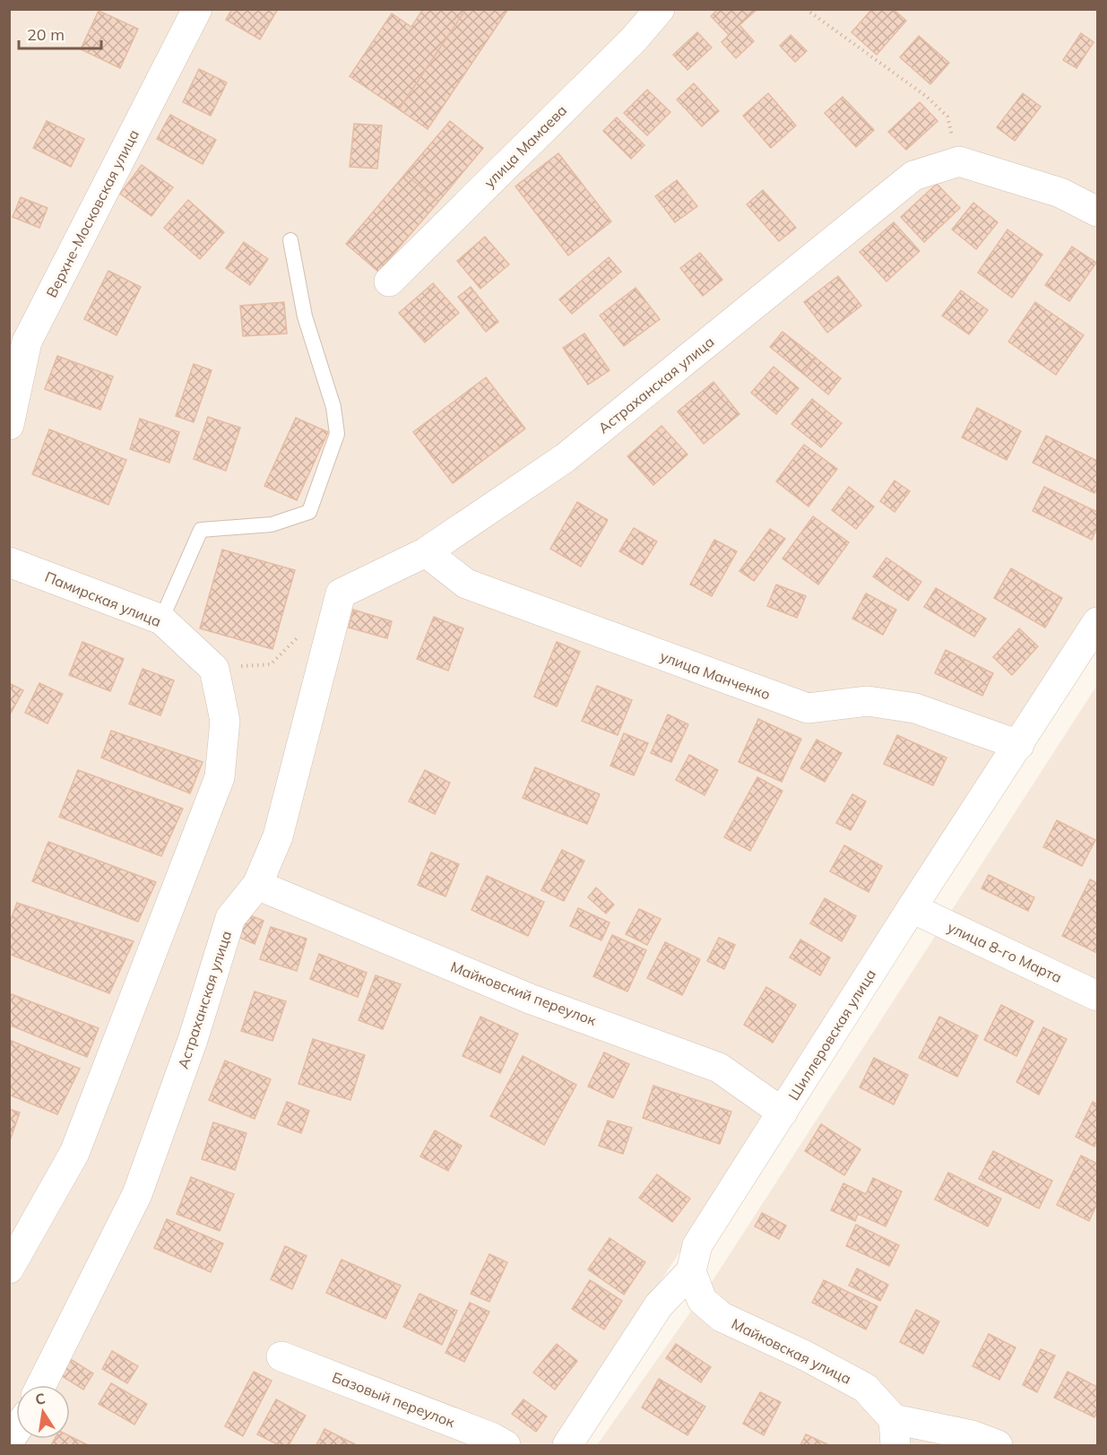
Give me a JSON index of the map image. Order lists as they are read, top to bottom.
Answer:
{
  "streets": {
    "street": [
      "улица Мамаева",
      "Верхне-Московская улица",
      "Астраханская улица",
      "Памирская улица",
      "улица Манченко",
      "улица 8-го Марта",
      "Майковский переулок",
      "Шиллеровская улица",
      "Майковская улица",
      "Базовый переулок"
    ]
  },
  "crossings": [
    ["Астраханская улица", "улица Манченко"],
    ["Астраханская улица", "Майковский переулок"],
    ["улица Манченко", "Шиллеровская улица"],
    ["улица 8-го Марта", "Шиллеровская улица"],
    ["Майковский переулок", "Шиллеровская улица"],
    ["Шиллеровская улица", "Майковская улица"]
  ],
  "scale_bar": "20 m",
  "north": "top"
}
